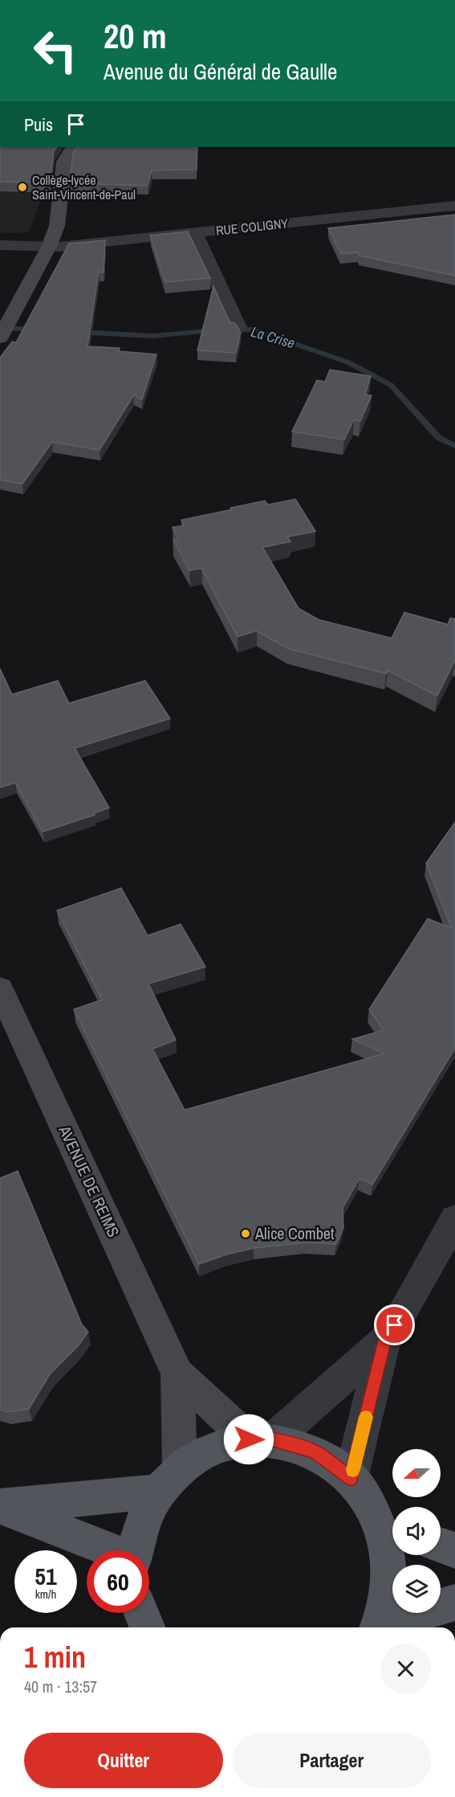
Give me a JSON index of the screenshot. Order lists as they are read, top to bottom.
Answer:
{
  "streets": {
    "main road": ["AVENUE DE REIMS"],
    "street": ["RUE COLIGNY"]
  },
  "water": ["La Crise"],
  "places": ["Collège-lycée Saint-Vincent-de-Paul", "Alice Combet"],
  "north": "left",
  "page": {
    "turn": ["20 m", "Avenue du Général de Gaulle"],
    "then": "Puis",
    "speed": "51 km/h",
    "limit": "60",
    "heading": ["1 min", "40 m · 13:57"],
    "buttons": ["Quitter", "Partager"]
  }
}
